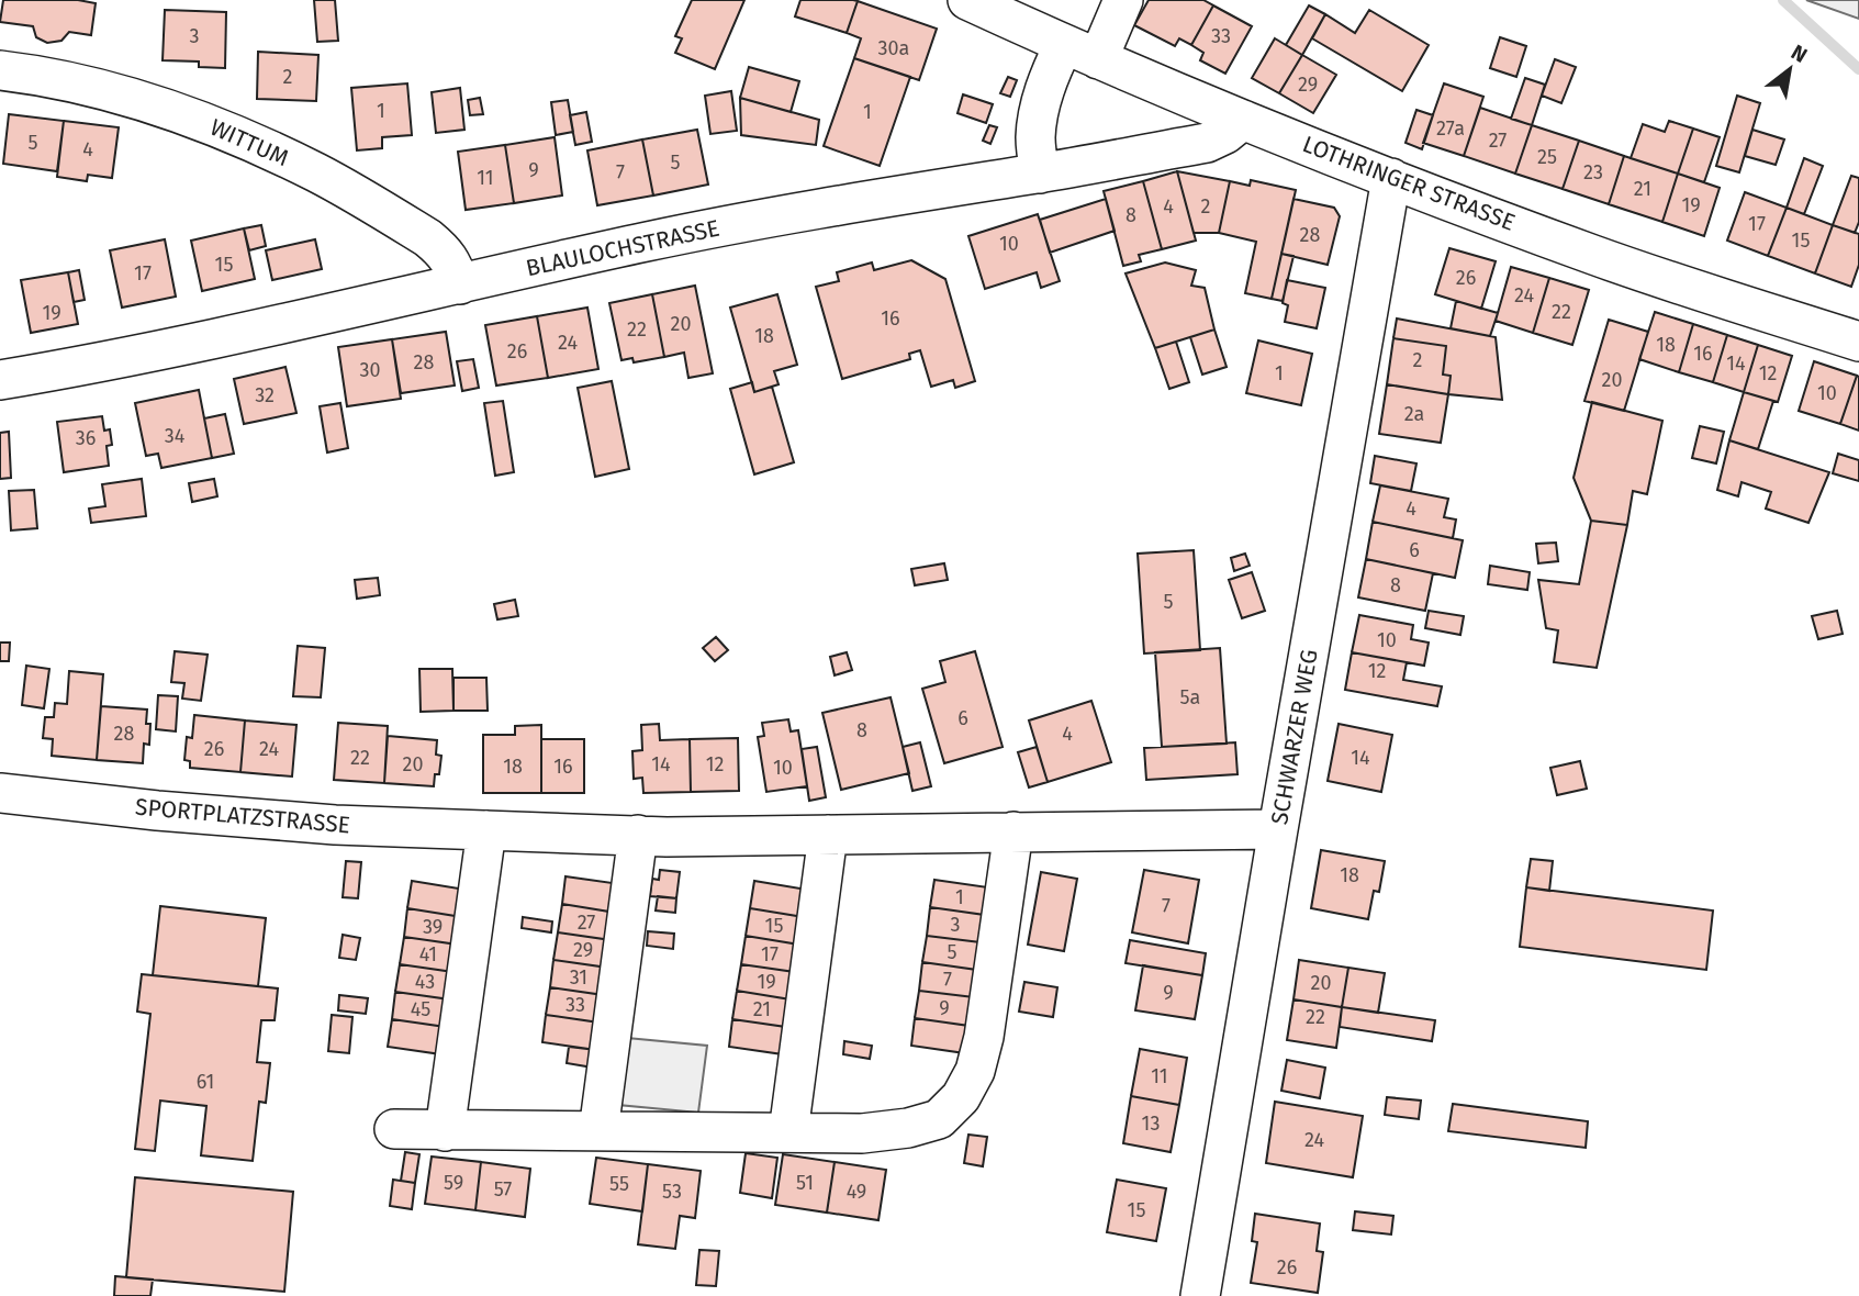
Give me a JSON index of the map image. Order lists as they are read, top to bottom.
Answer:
{
  "streets": {
    "street": [
      "WITTUM",
      "LOTHRINGER STRASSE",
      "BLAULOCHSTRASSE",
      "SCHWARZER WEG",
      "SPORTPLATZSTRASSE"
    ]
  },
  "crossings": [
    ["WITTUM", "BLAULOCHSTRASSE"],
    ["LOTHRINGER STRASSE", "BLAULOCHSTRASSE"],
    ["LOTHRINGER STRASSE", "SCHWARZER WEG"],
    ["SCHWARZER WEG", "SPORTPLATZSTRASSE"]
  ],
  "house_numbers": [
    "3",
    "33",
    "30a",
    "2",
    "29",
    "1",
    "1",
    "27a",
    "27",
    "5",
    "4",
    "25",
    "5",
    "9",
    "7",
    "23",
    "11",
    "21",
    "19",
    "4",
    "2",
    "8",
    "17",
    "28",
    "15",
    "10",
    "15",
    "17",
    "26",
    "24",
    "22",
    "19",
    "16",
    "20",
    "22",
    "18",
    "24",
    "18",
    "26",
    "16",
    "2",
    "28",
    "14",
    "30",
    "1",
    "12",
    "20",
    "10",
    "32",
    "2a",
    "34",
    "36",
    "4",
    "6",
    "8",
    "5",
    "10",
    "12",
    "5a",
    "6",
    "8",
    "28",
    "4",
    "26",
    "24",
    "22",
    "14",
    "20",
    "14",
    "12",
    "18",
    "16",
    "10",
    "18",
    "1",
    "7",
    "27",
    "3",
    "15",
    "39",
    "29",
    "5",
    "41",
    "17",
    "31",
    "7",
    "43",
    "19",
    "20",
    "9",
    "33",
    "9",
    "45",
    "21",
    "22",
    "11",
    "61",
    "13",
    "24",
    "59",
    "51",
    "55",
    "57",
    "53",
    "49",
    "15",
    "26"
  ],
  "north": "top right"
}
